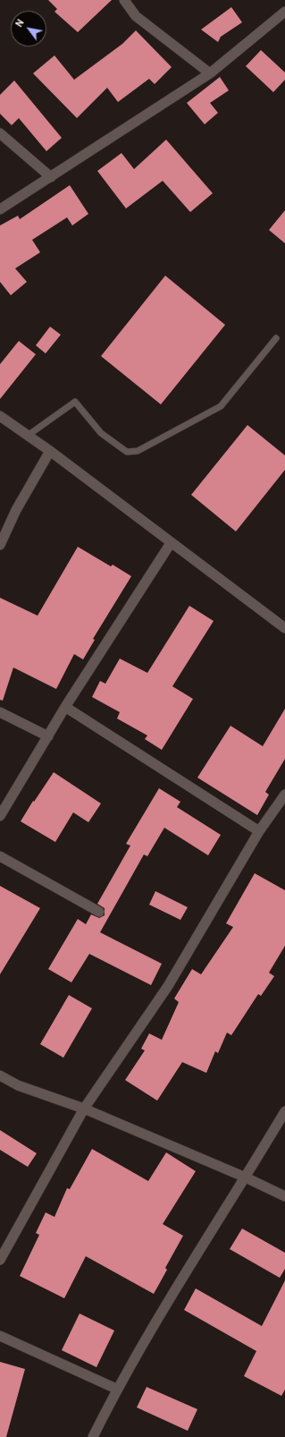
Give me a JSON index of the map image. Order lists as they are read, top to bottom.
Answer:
{
  "north": "top left"
}
